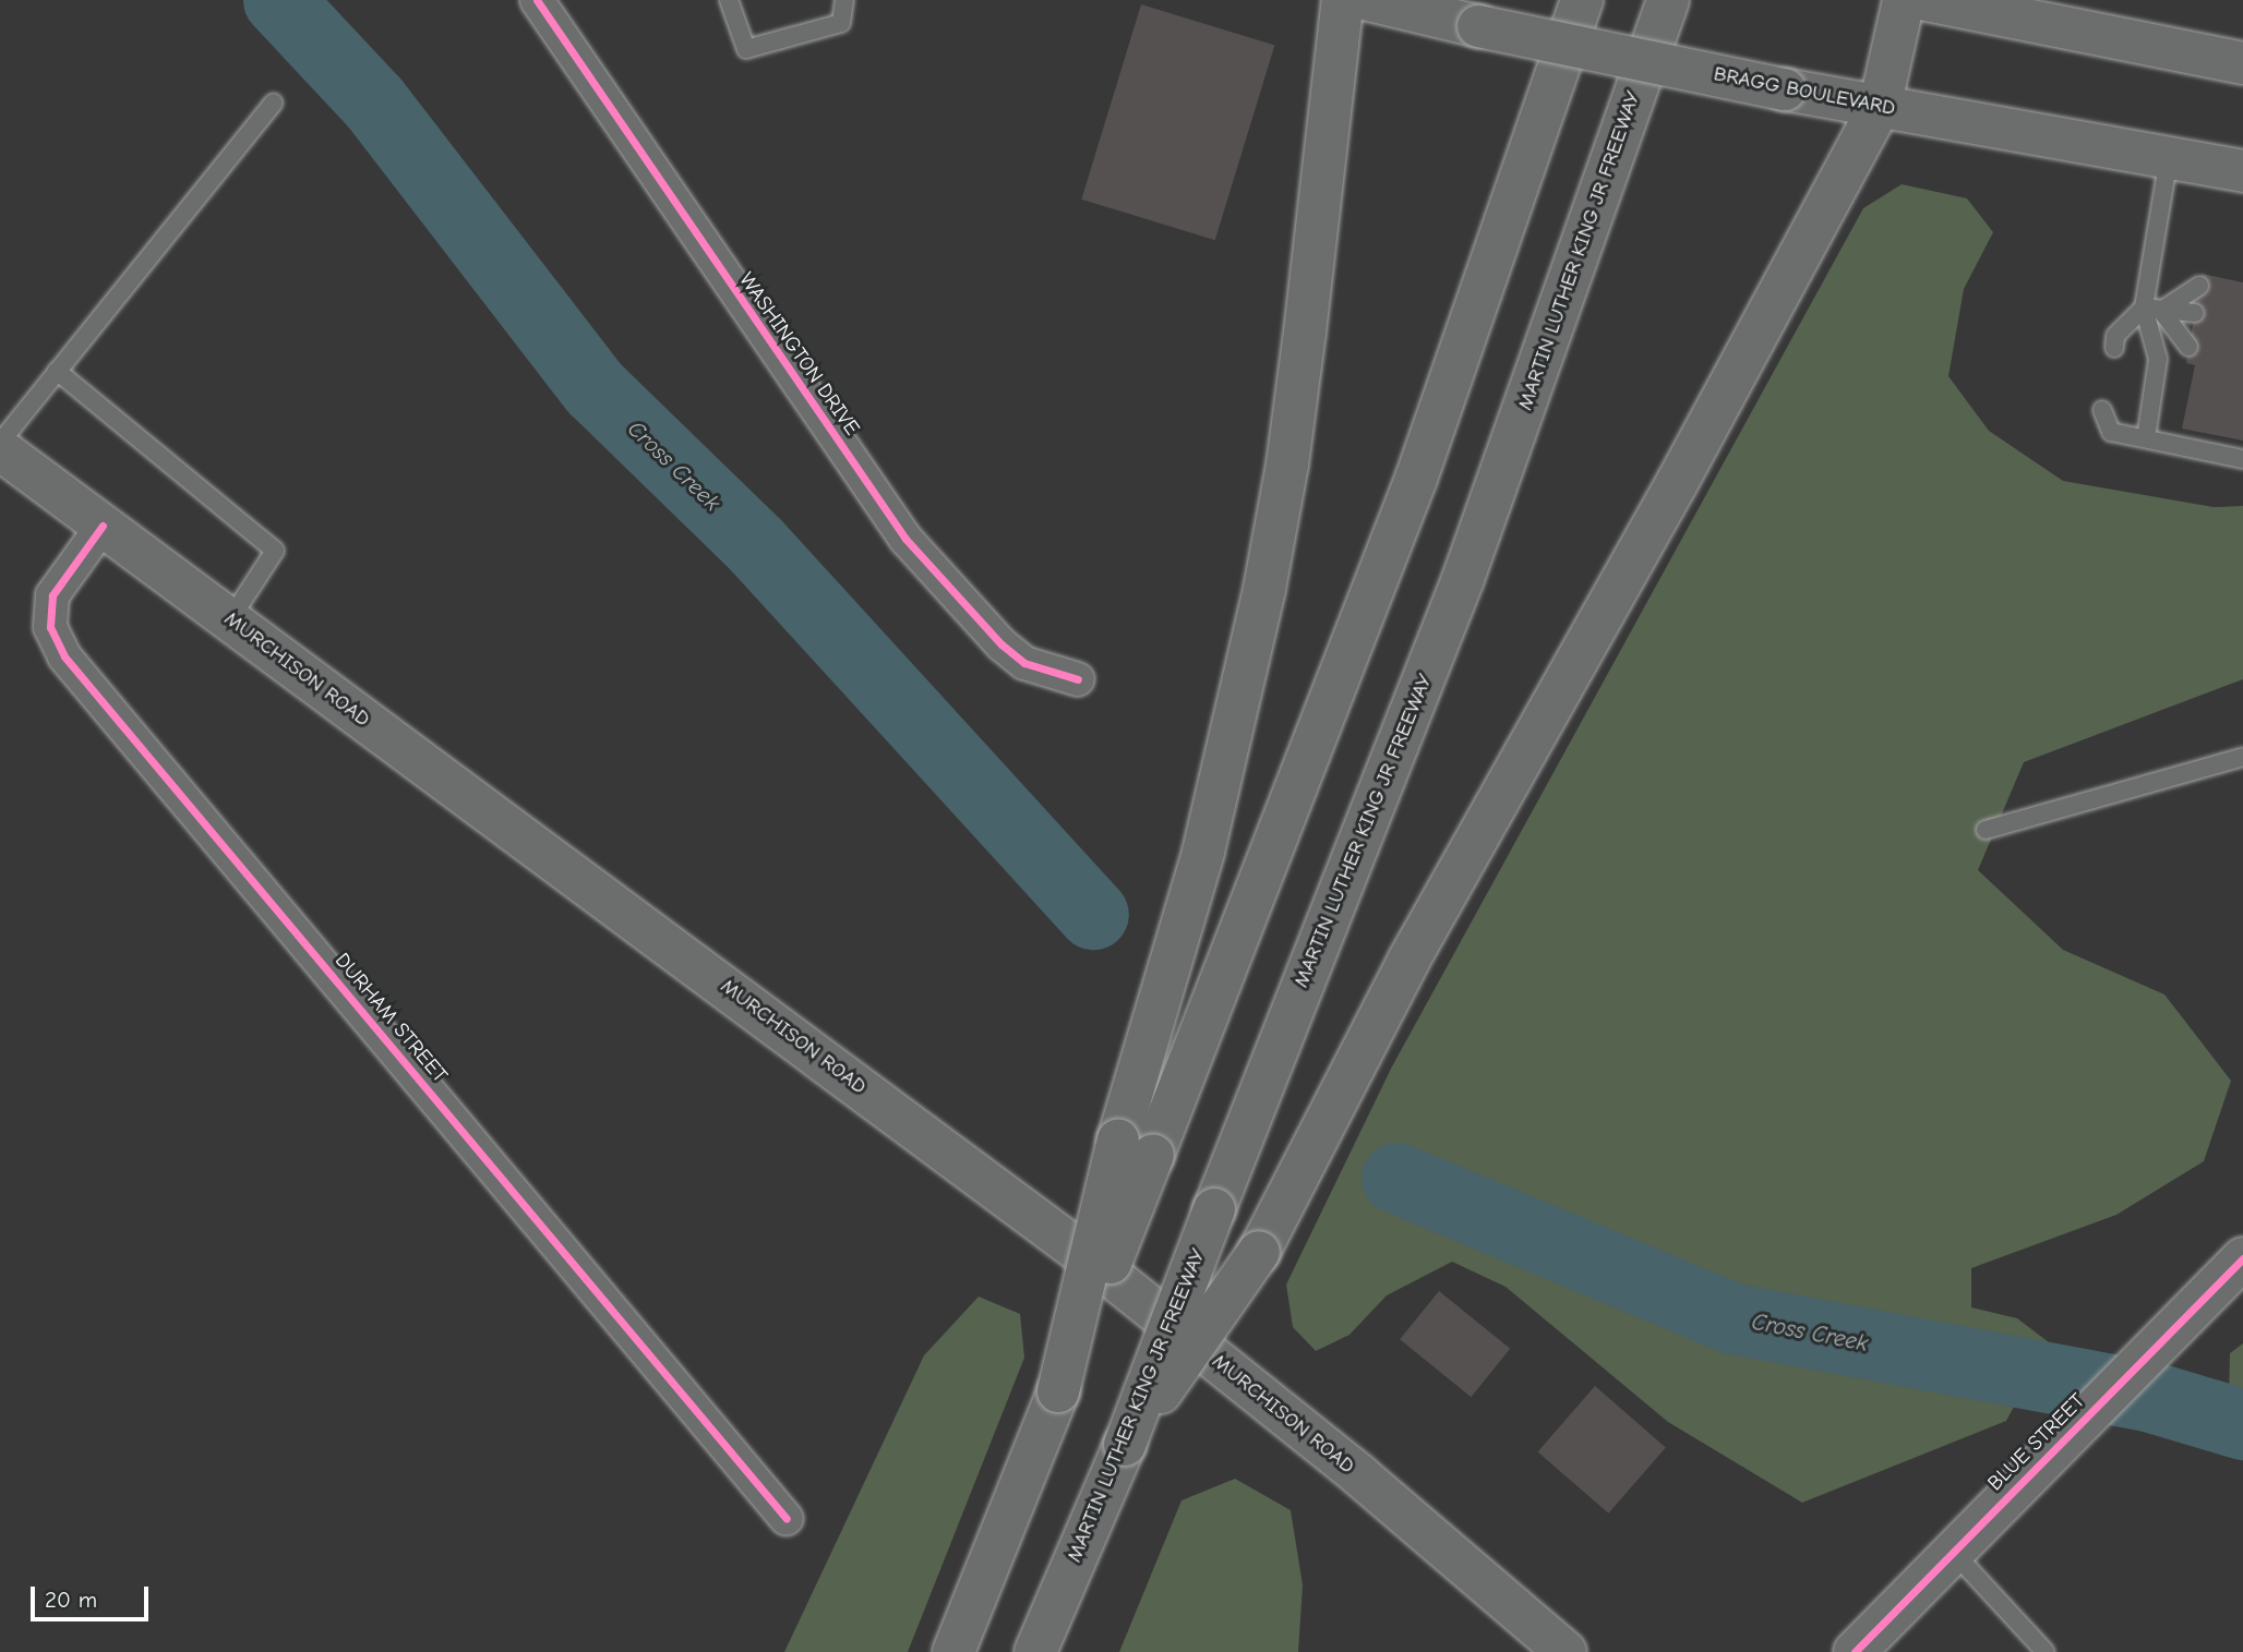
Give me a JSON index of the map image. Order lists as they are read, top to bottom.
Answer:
{
  "streets": {
    "main road": [
      "BRAGG BOULEVARD",
      "MARTIN LUTHER KING JR FREEWAY",
      "MURCHISON ROAD",
      "BLUE STREET"
    ],
    "street": ["WASHINGTON DRIVE", "DURHAM STREET"]
  },
  "crossings": [
    ["MURCHISON ROAD", "DURHAM STREET"]
  ],
  "water": ["Cross Creek"],
  "scale_bar": "20 m"
}
